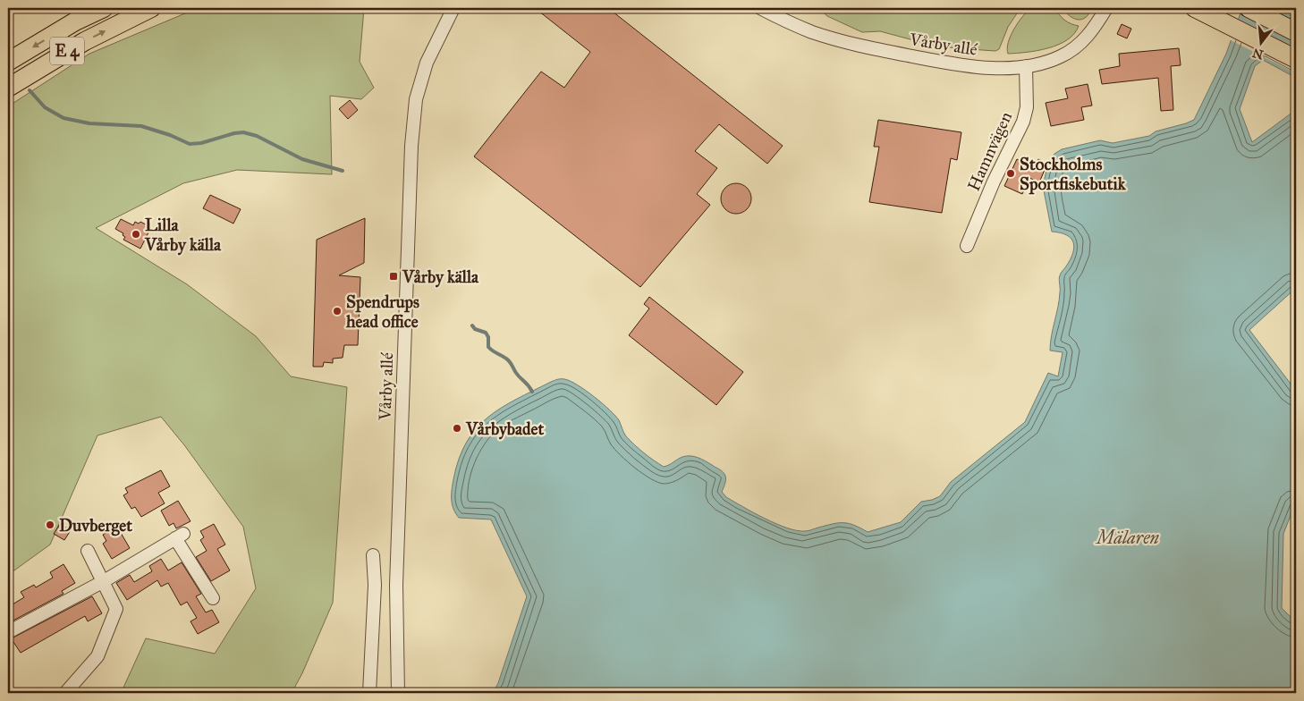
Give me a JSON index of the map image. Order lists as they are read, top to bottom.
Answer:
{
  "streets": {
    "highway": ["E 4"],
    "street": ["Vårby allé", "Hamnvägen"]
  },
  "crossings": [
    ["Vårby allé", "Hamnvägen"]
  ],
  "water": ["Mälaren"],
  "places": {
    "other": [
      "Stockholms Sportfiskebutik",
      "Lilla Vårby källa",
      "Spendrups head office",
      "Vårbybadet",
      "Duvberget"
    ],
    "transit": ["Vårby källa"]
  },
  "north": "bottom"
}
